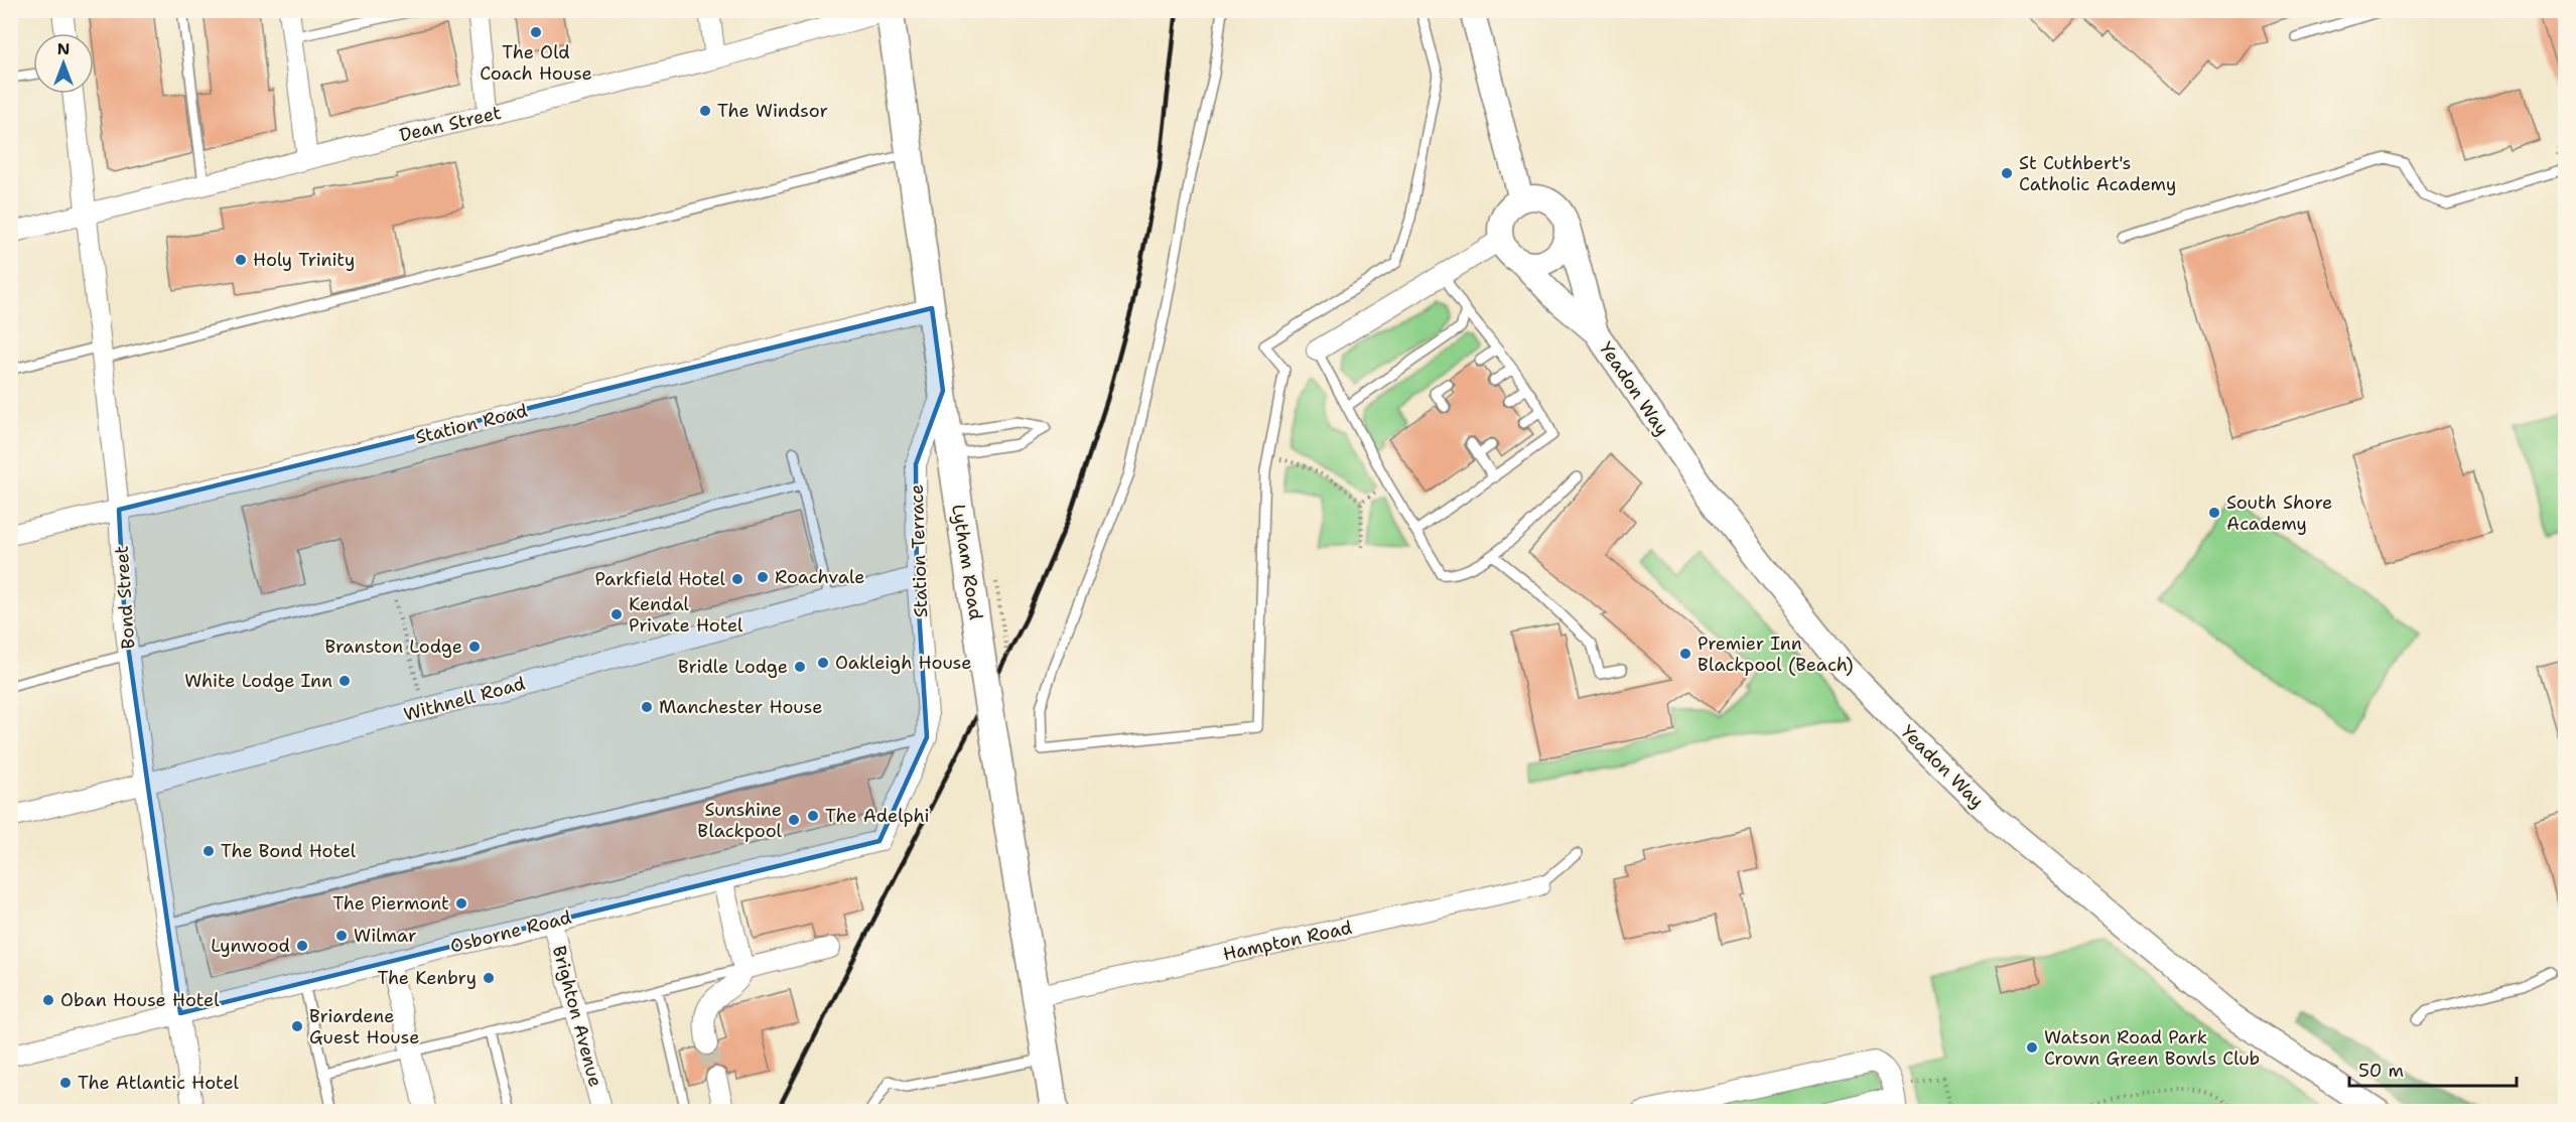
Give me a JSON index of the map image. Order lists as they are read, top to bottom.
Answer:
{
  "streets": {
    "main road": ["Lytham Road"],
    "street": [
      "Dean Street",
      "Yeadon Way",
      "Station Road",
      "Station Terrace",
      "Bond Street",
      "Withnell Road",
      "Osborne Road",
      "Hampton Road",
      "Brighton Avenue"
    ]
  },
  "crossings": [
    ["Dean Street", "Lytham Road"],
    ["Dean Street", "Bond Street"],
    ["Station Road", "Lytham Road"],
    ["Station Road", "Bond Street"],
    ["Station Terrace", "Lytham Road"],
    ["Station Terrace", "Withnell Road"],
    ["Station Terrace", "Osborne Road"],
    ["Lytham Road", "Hampton Road"],
    ["Bond Street", "Withnell Road"],
    ["Bond Street", "Osborne Road"],
    ["Osborne Road", "Brighton Avenue"]
  ],
  "places": [
    "The Old Coach House",
    "The Windsor",
    "St Cuthbert's Catholic Academy",
    "Holy Trinity",
    "South Shore Academy",
    "Roachvale",
    "Parkfield Hotel",
    "Kendal Private Hotel",
    "Branston Lodge",
    "Premier Inn Blackpool (Beach)",
    "Oakleigh House",
    "Bridle Lodge",
    "White Lodge Inn",
    "Manchester House",
    "The Adelphi",
    "Sunshine Blackpool",
    "The Bond Hotel",
    "The Piermont",
    "Wilmar",
    "Lynwood",
    "The Kenbry",
    "Oban House Hotel",
    "Briardene Guest House",
    "Watson Road Park Crown Green Bowls Club",
    "The Atlantic Hotel"
  ],
  "scale_bar": "50 m",
  "north": "top"
}
